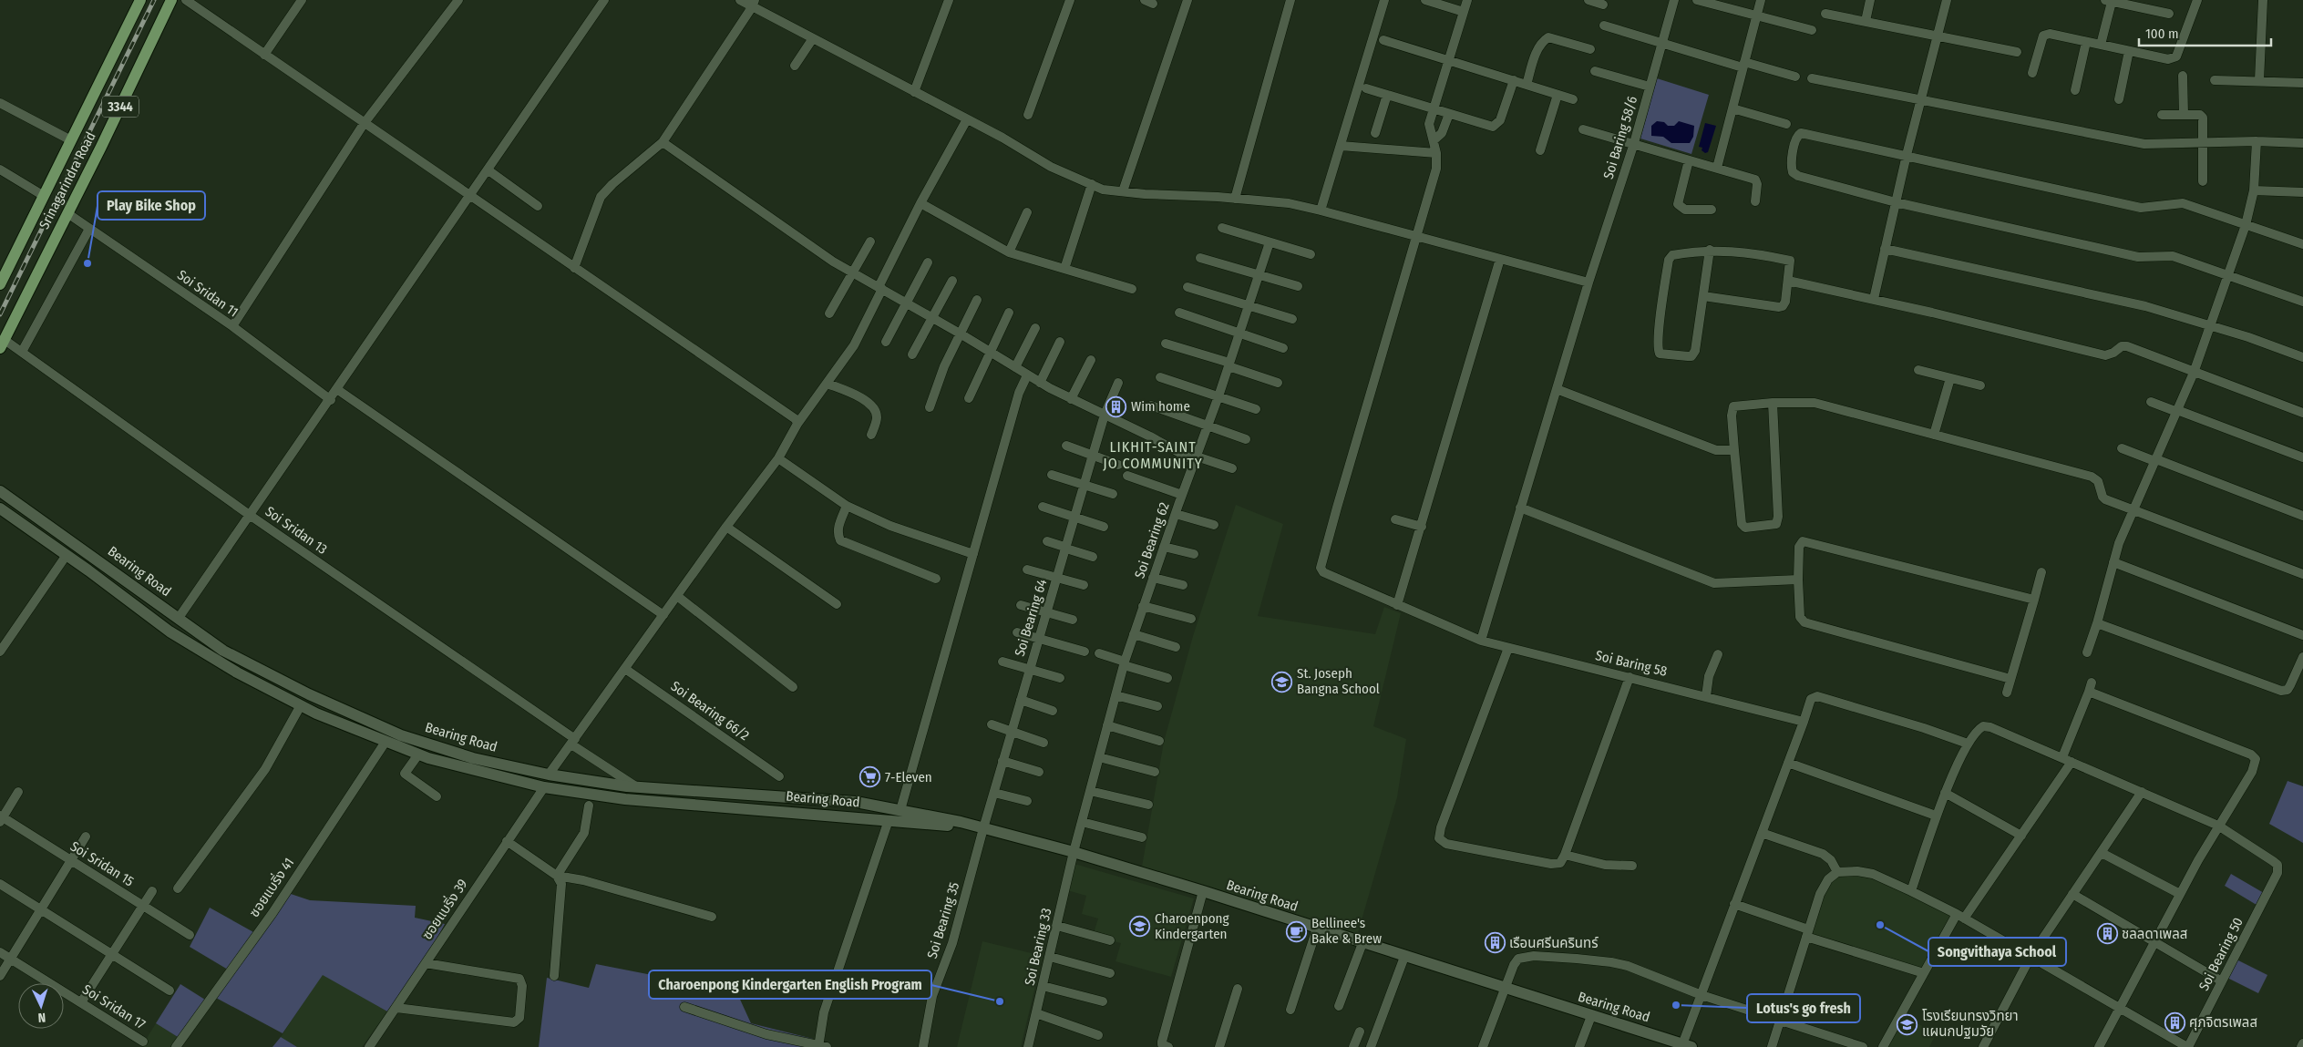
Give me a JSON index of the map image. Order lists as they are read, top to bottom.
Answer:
{
  "streets": {
    "main road": ["3344", "Srinagarindra Road", "Bearing Road"],
    "street": [
      "Soi Baring 58/6",
      "Soi Sridan 11",
      "Soi Sridan 13",
      "Soi Bearing 62",
      "Soi Bearing 64",
      "Soi Baring 58",
      "Soi Bearing 66/2",
      "Soi Sridan 15",
      "ซอยแบริ่ง 41",
      "ซอยแบริ่ง 39",
      "Soi Bearing 35",
      "Soi Bearing 33",
      "Soi Bearing 50",
      "Soi Sridan 17"
    ]
  },
  "crossings": [
    ["Srinagarindra Road", "Soi Sridan 11"],
    ["Srinagarindra Road", "Soi Sridan 13"],
    ["Soi Sridan 13", "Bearing Road"],
    ["Soi Bearing 62", "Bearing Road"],
    ["Soi Bearing 62", "Soi Bearing 33"],
    ["Bearing Road", "Soi Bearing 64"],
    ["Bearing Road", "ซอยแบริ่ง 41"],
    ["Bearing Road", "ซอยแบริ่ง 39"],
    ["Bearing Road", "Soi Bearing 35"],
    ["Bearing Road", "Soi Bearing 33"],
    ["Soi Bearing 64", "Soi Bearing 35"]
  ],
  "districts": ["LIKHIT-SAINT JO COMMUNITY"],
  "places": {
    "other": [
      "Play Bike Shop",
      "Songvithaya School",
      "Charoenpong Kindergarten English Program",
      "Lotus's go fresh"
    ],
    "building": [
      "Wim home",
      "ชลลดาเพลส",
      "เรือนศรีนครินทร์",
      "ศุภจิตรเพลส"
    ],
    "school or university": ["St. Joseph Bangna School", "Charoenpong Kindergarten", "โรงเรียนทรงวิทยา แผนกปฐมวัย"],
    "supermarket": ["7-Eleven"],
    "cafe": ["Bellinee's Bake & Brew"]
  },
  "scale_bar": "100 m",
  "north": "bottom"
}
